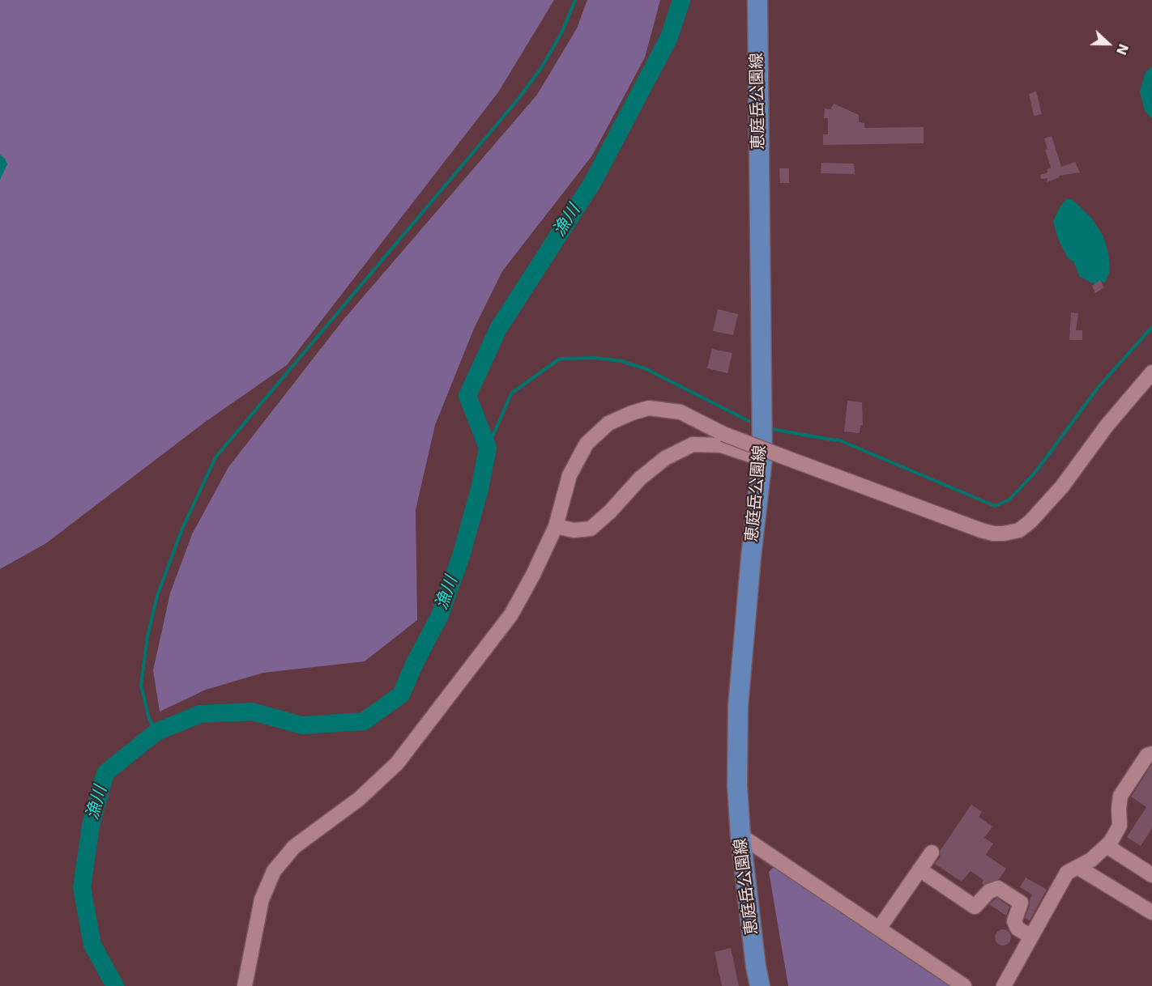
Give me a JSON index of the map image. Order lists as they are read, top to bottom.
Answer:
{
  "streets": {
    "main road": ["恵庭岳公園線"]
  },
  "water": ["漁川"],
  "north": "right"
}
